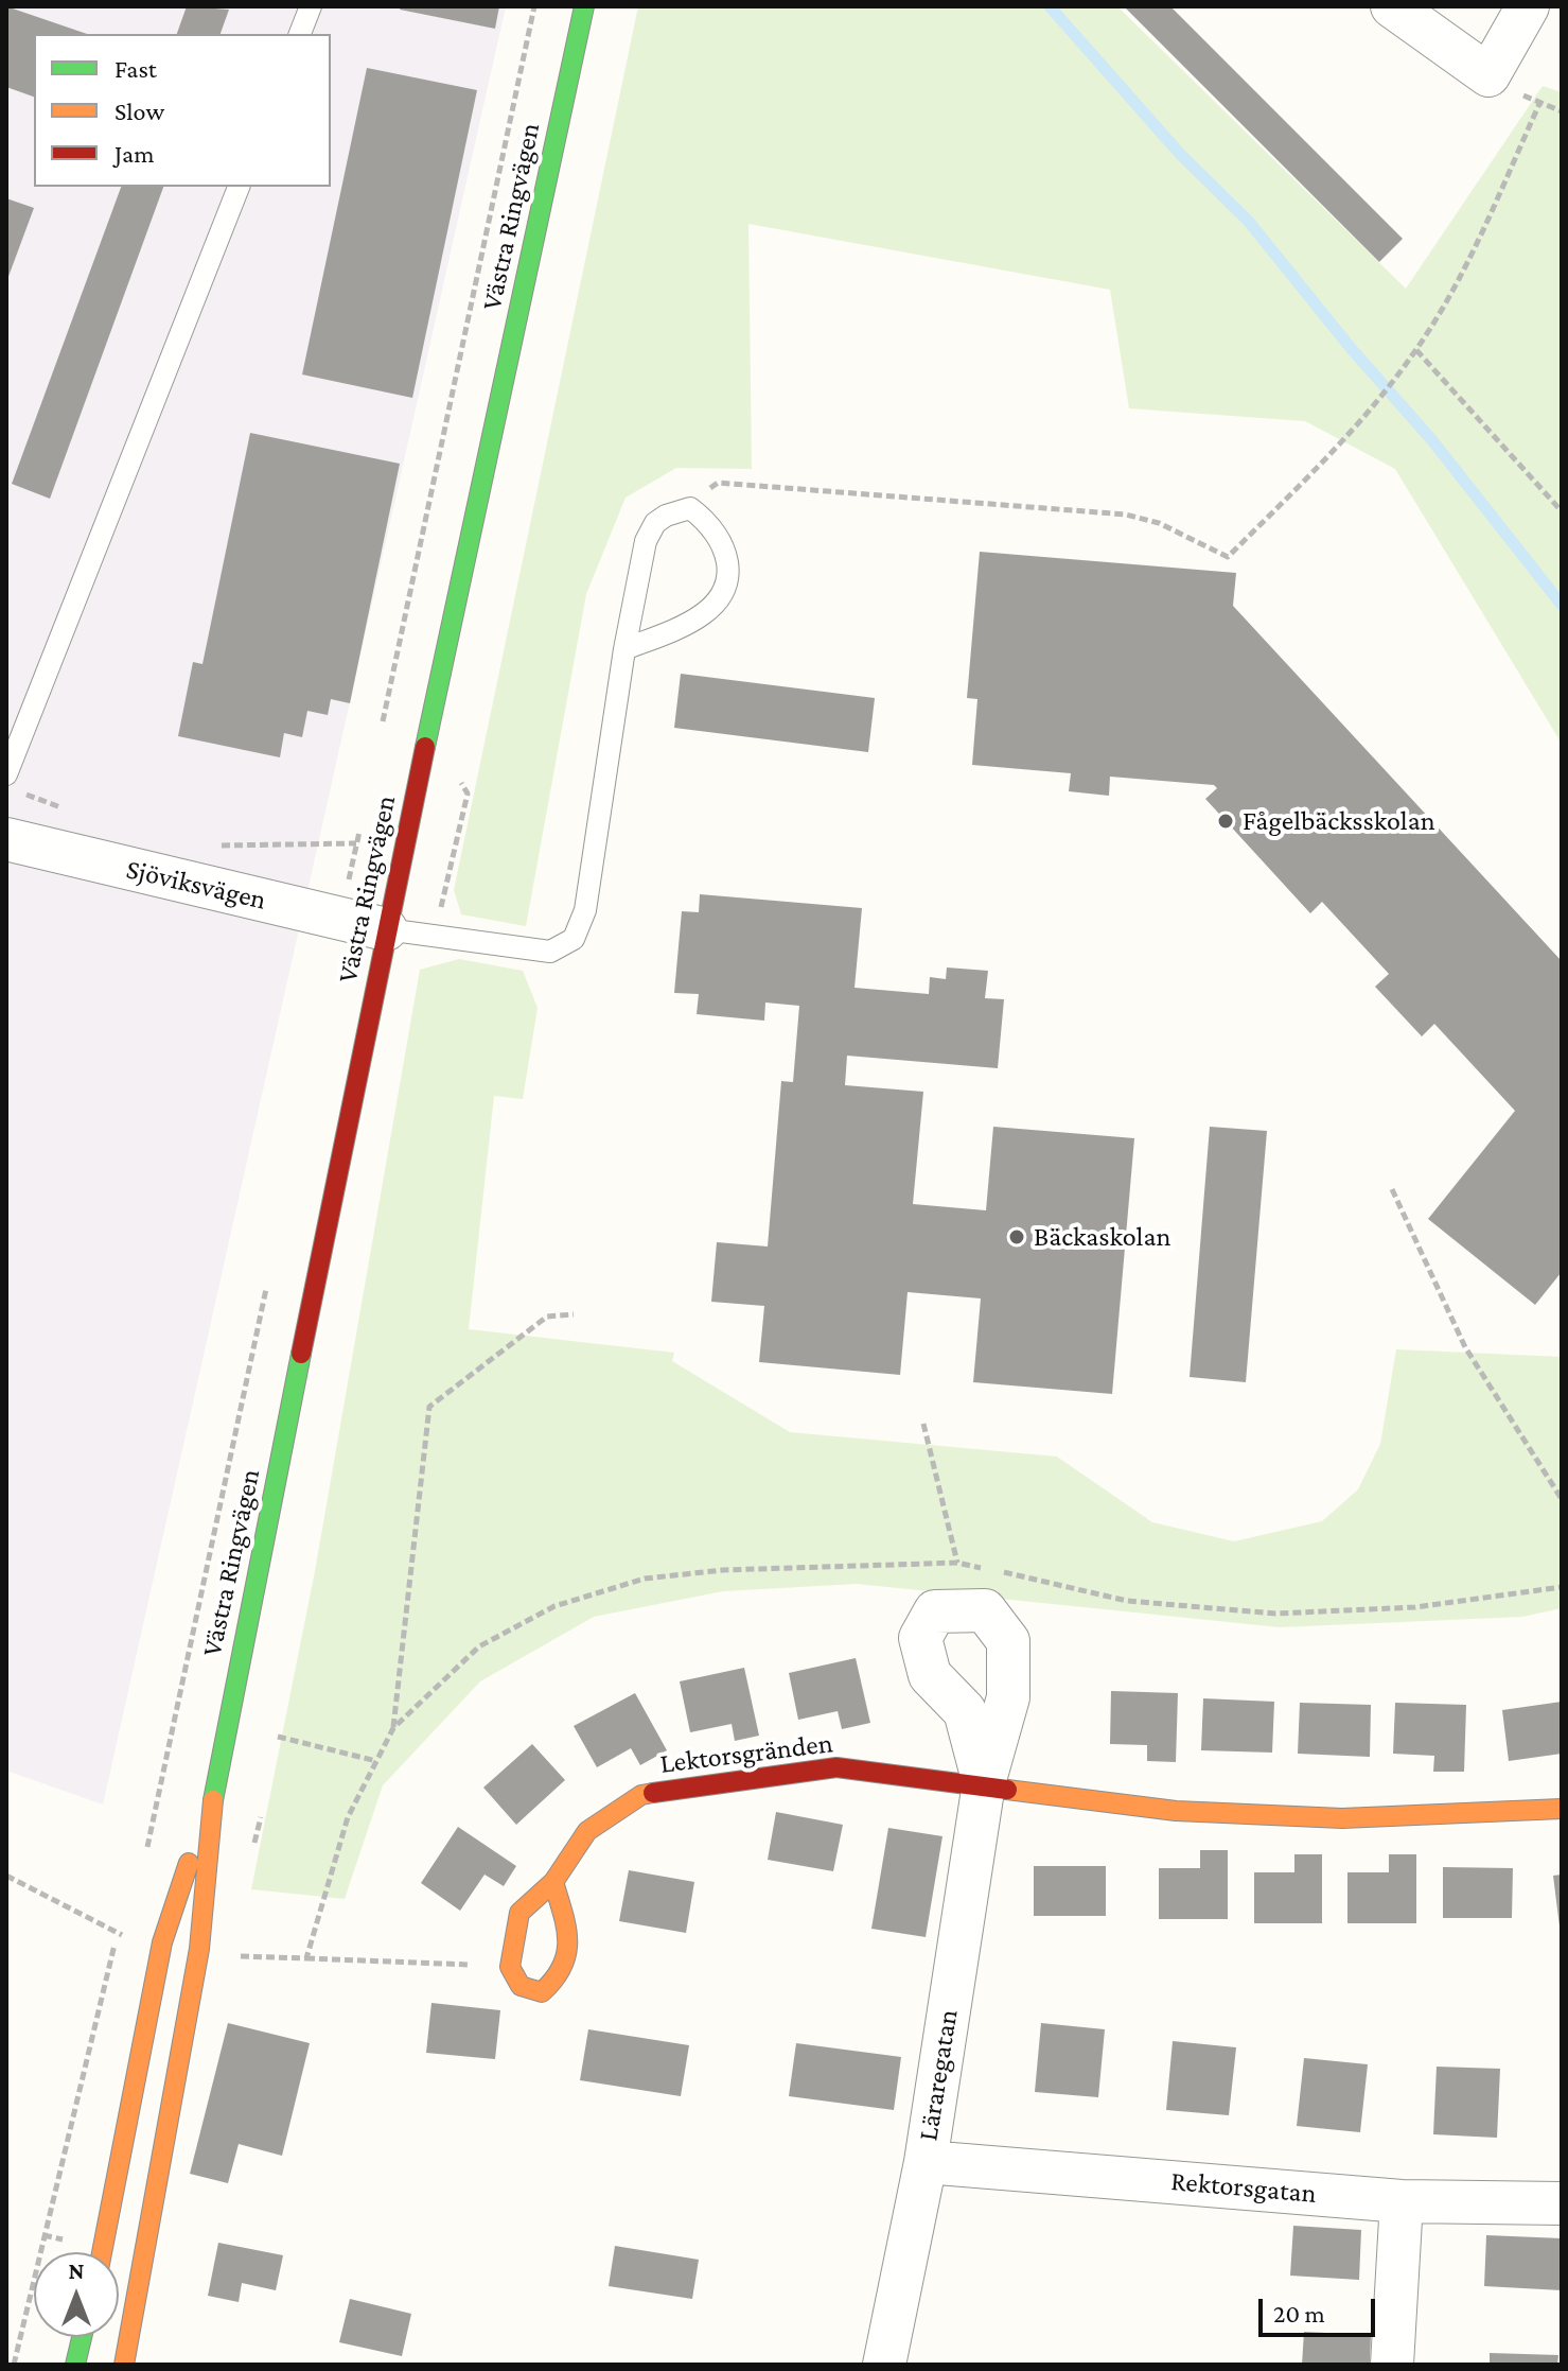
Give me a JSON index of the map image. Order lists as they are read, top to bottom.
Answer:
{
  "streets": {
    "main road": ["Västra Ringvägen", "Lektorsgränden"],
    "street": ["Sjöviksvägen", "Läraregatan", "Rektorsgatan"]
  },
  "crossings": [
    ["Västra Ringvägen", "Sjöviksvägen"],
    ["Lektorsgränden", "Läraregatan"],
    ["Läraregatan", "Rektorsgatan"]
  ],
  "places": ["Fågelbäcksskolan", "Bäckaskolan"],
  "legend": ["Fast", "Slow", "Jam"],
  "scale_bar": "20 m",
  "north": "top"
}
